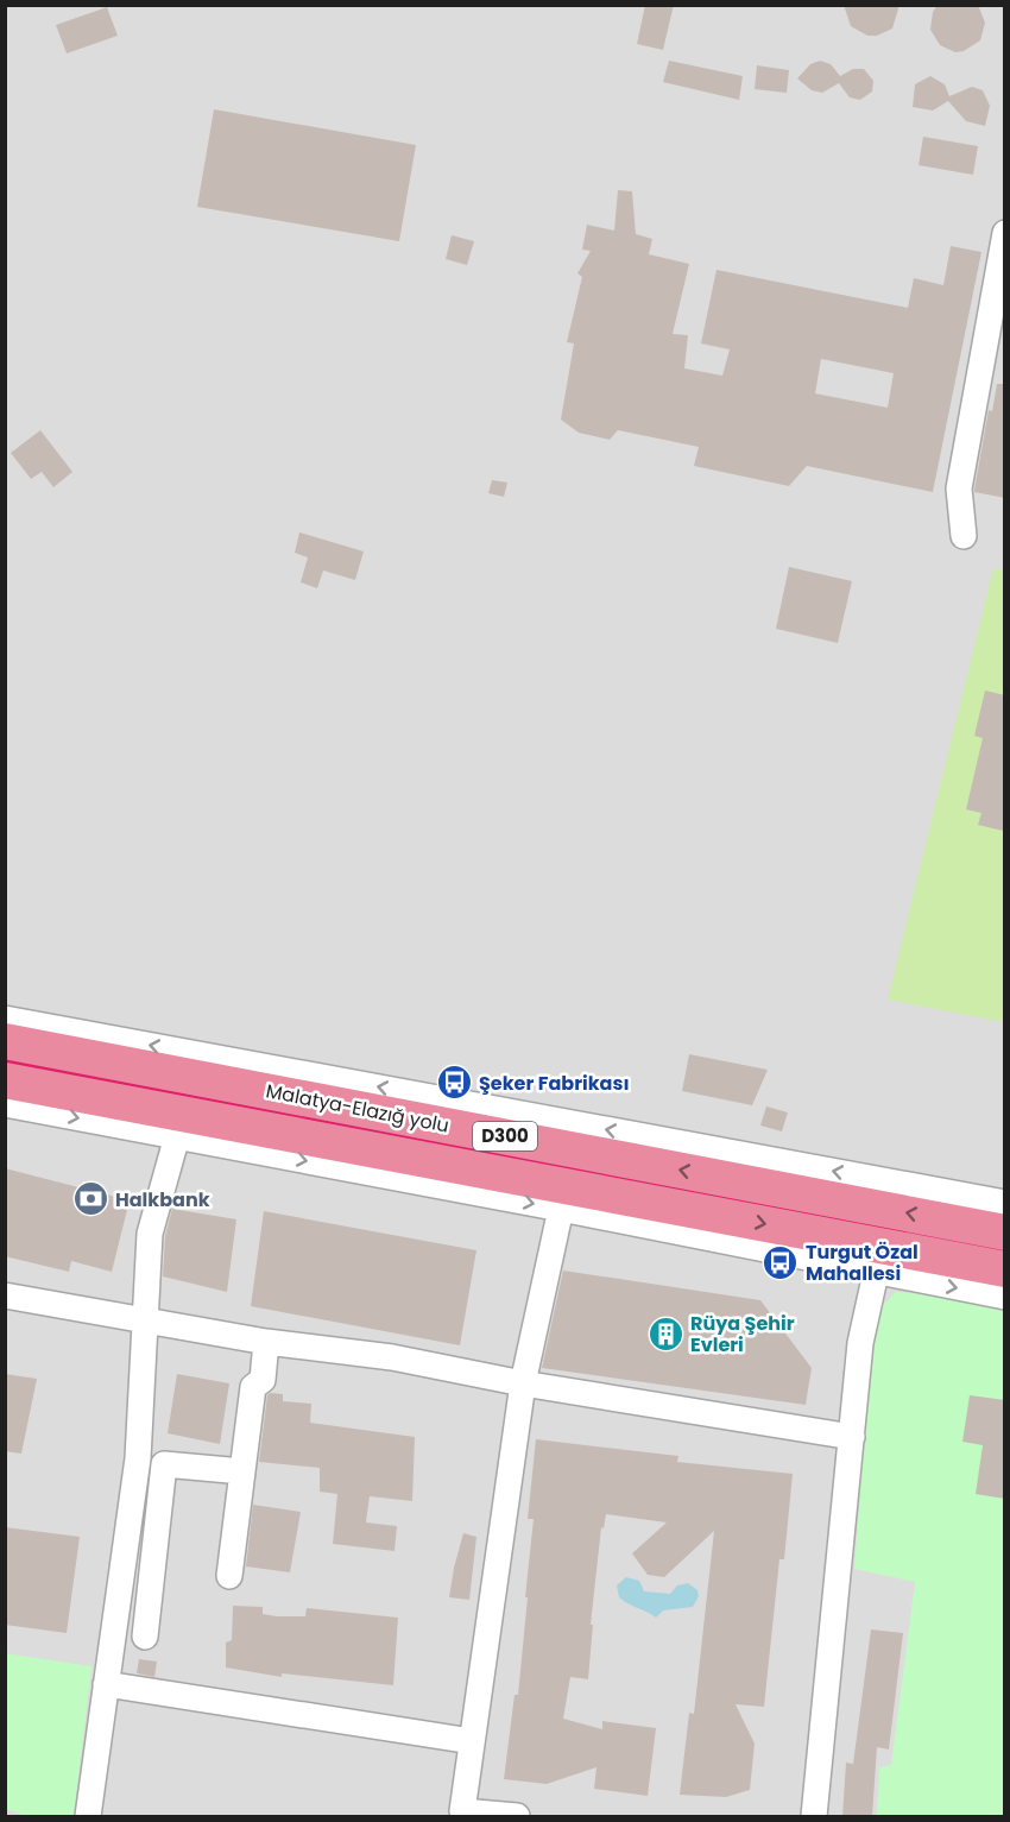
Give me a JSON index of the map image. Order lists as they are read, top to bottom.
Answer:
{
  "streets": {
    "highway": ["Malatya-Elazığ yolu", "D300"]
  },
  "places": {
    "bus stop": ["Şeker Fabrikası", "Turgut Özal Mahallesi"],
    "bank": ["Halkbank"],
    "building": ["Rüya Şehir Evleri"]
  }
}
